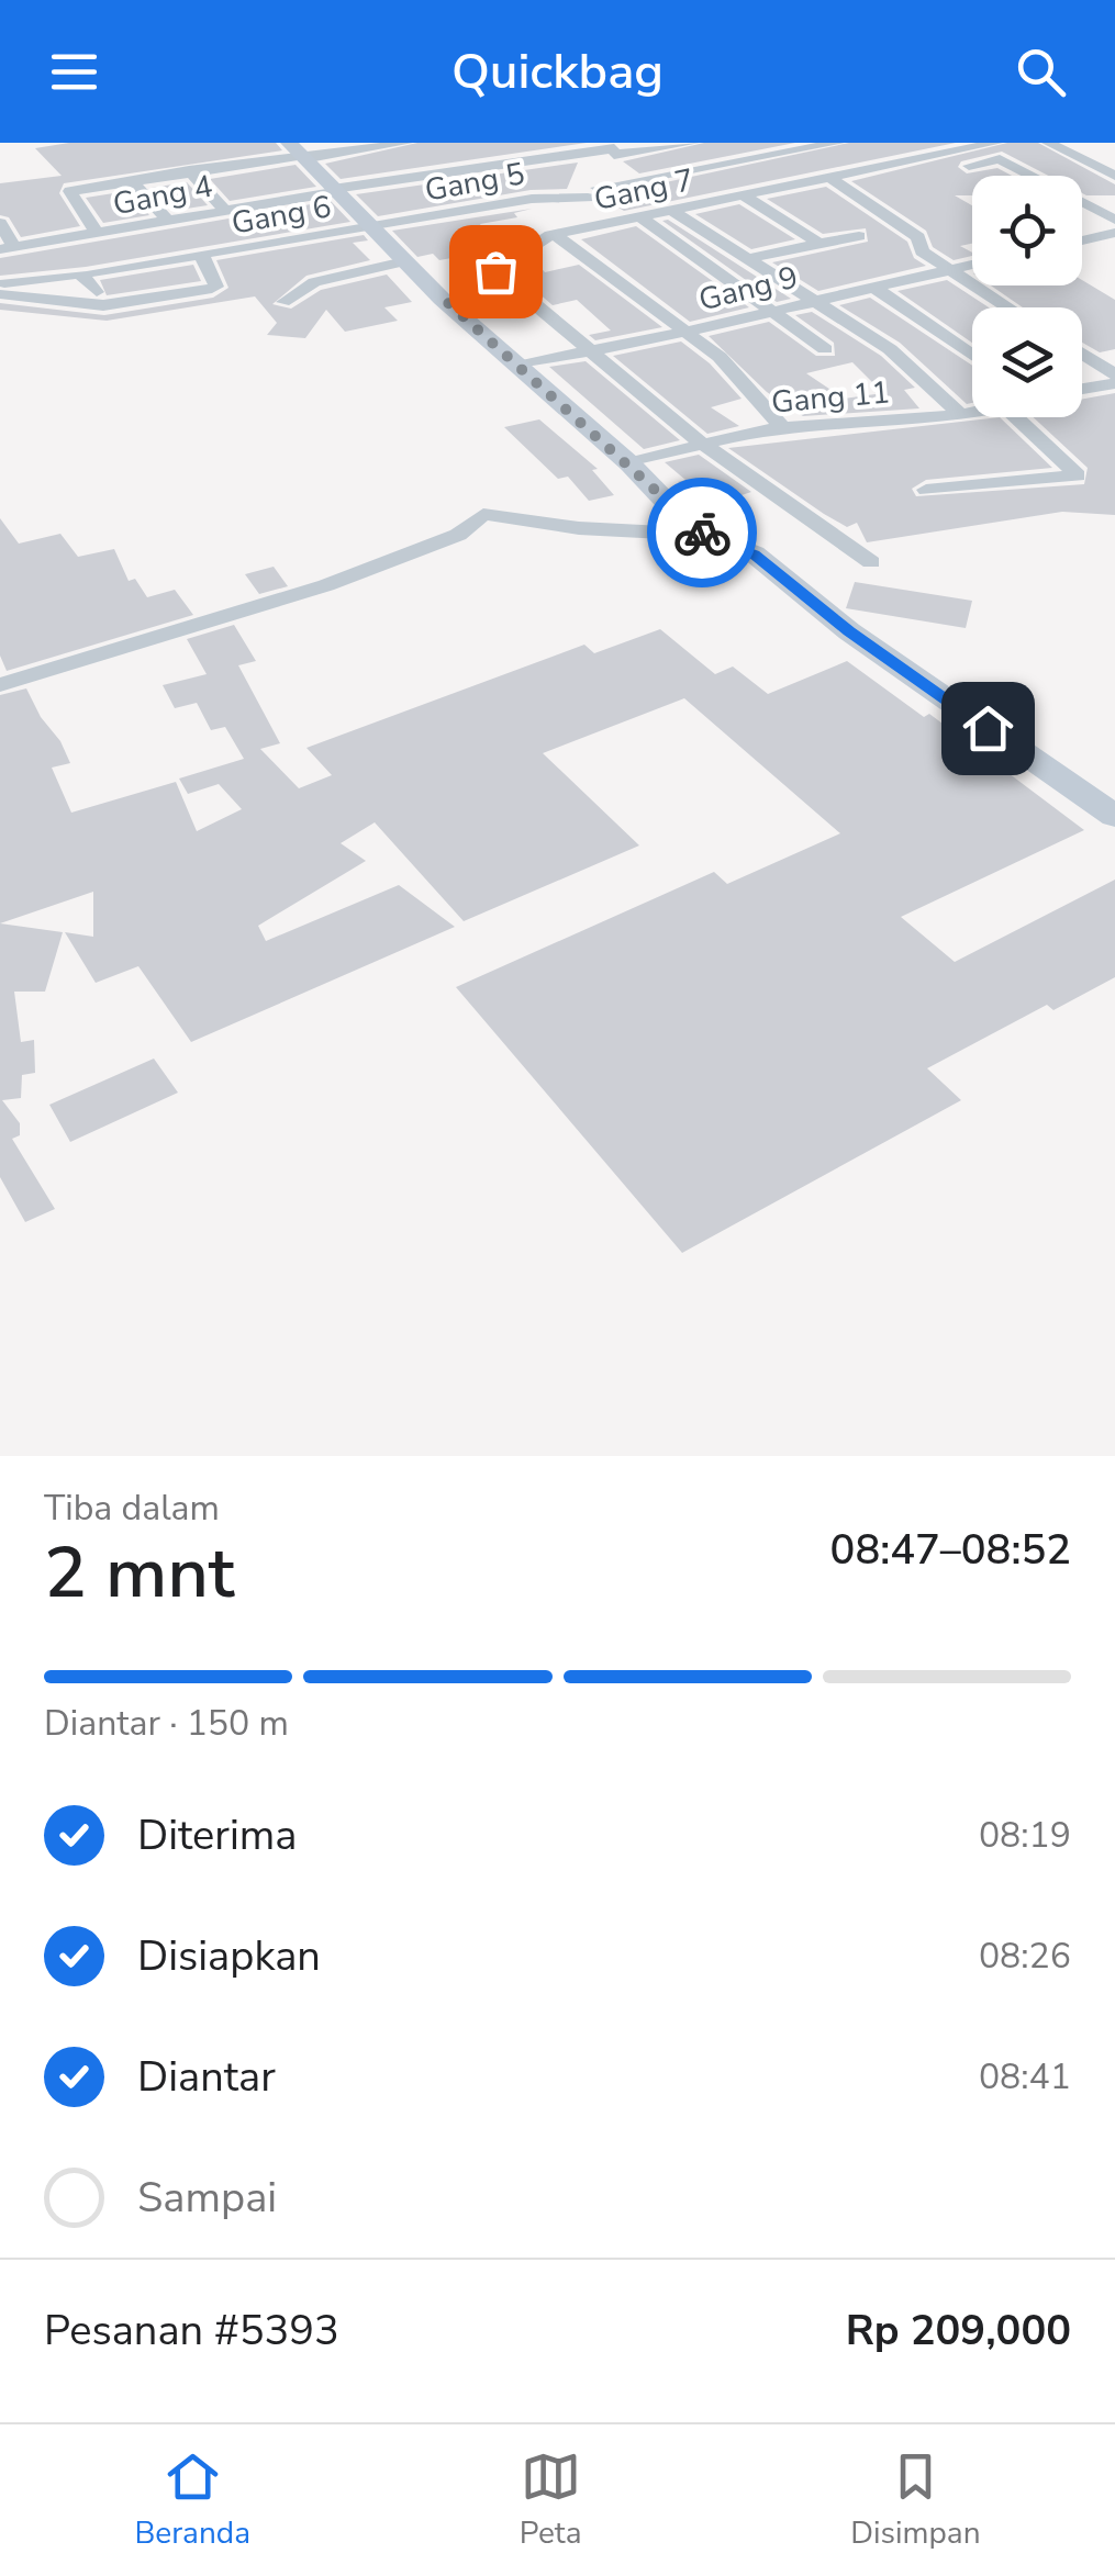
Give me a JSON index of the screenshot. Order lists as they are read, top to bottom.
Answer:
{
  "streets": {
    "street": [
      "Gang 5",
      "Gang 7",
      "Gang 4",
      "Gang 6",
      "Gang 9",
      "Gang 11"
    ]
  },
  "crossings": [
    ["Gang 5", "Gang 6"]
  ],
  "page": {
    "header": "Quickbag",
    "heading": ["2 mnt", "Tiba dalam", "08:47–08:52"],
    "panel": ["Pesanan #5393", "Rp 209,000"],
    "bar": "Diantar · 150 m",
    "list": [
      ["Diterima", "08:19"],
      ["Disiapkan", "08:26"],
      ["Diantar", "08:41"],
      "Sampai"
    ],
    "tabs": ["Beranda", "Peta", "Disimpan"]
  }
}
